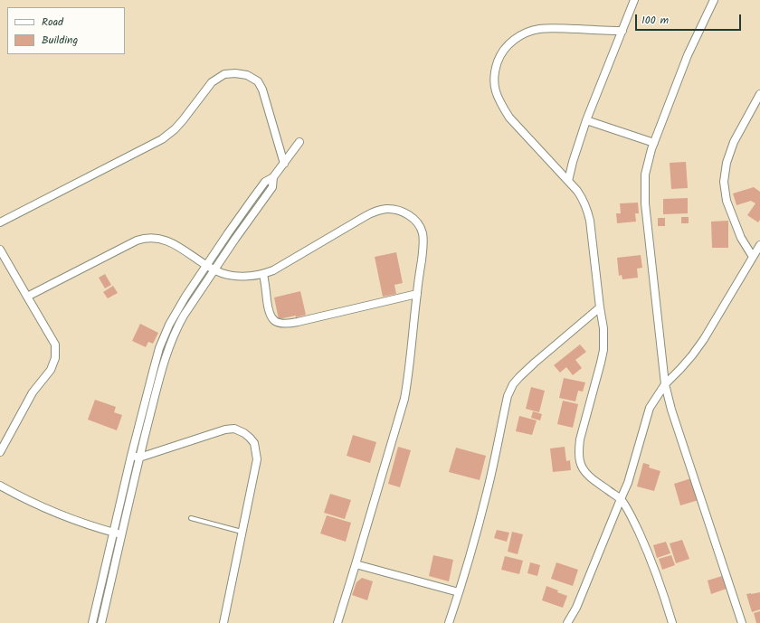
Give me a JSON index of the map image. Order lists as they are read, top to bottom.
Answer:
{
  "legend": ["Road", "Building"],
  "scale_bar": "100 m"
}
